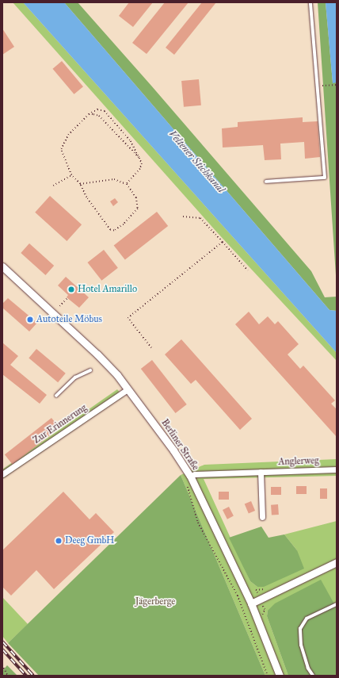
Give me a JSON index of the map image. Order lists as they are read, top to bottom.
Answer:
{
  "streets": {
    "main road": ["Berliner Straße"],
    "street": ["Zur Erinnerung", "Anglerweg"]
  },
  "crossings": [
    ["Zur Erinnerung", "Berliner Straße"],
    ["Berliner Straße", "Anglerweg"]
  ],
  "water": ["Veltener Stichkanal"],
  "parks": ["Jägerberge"],
  "places": ["Hotel Amarillo", "Autoteile Möbus", "Deeg GmbH"]
}
